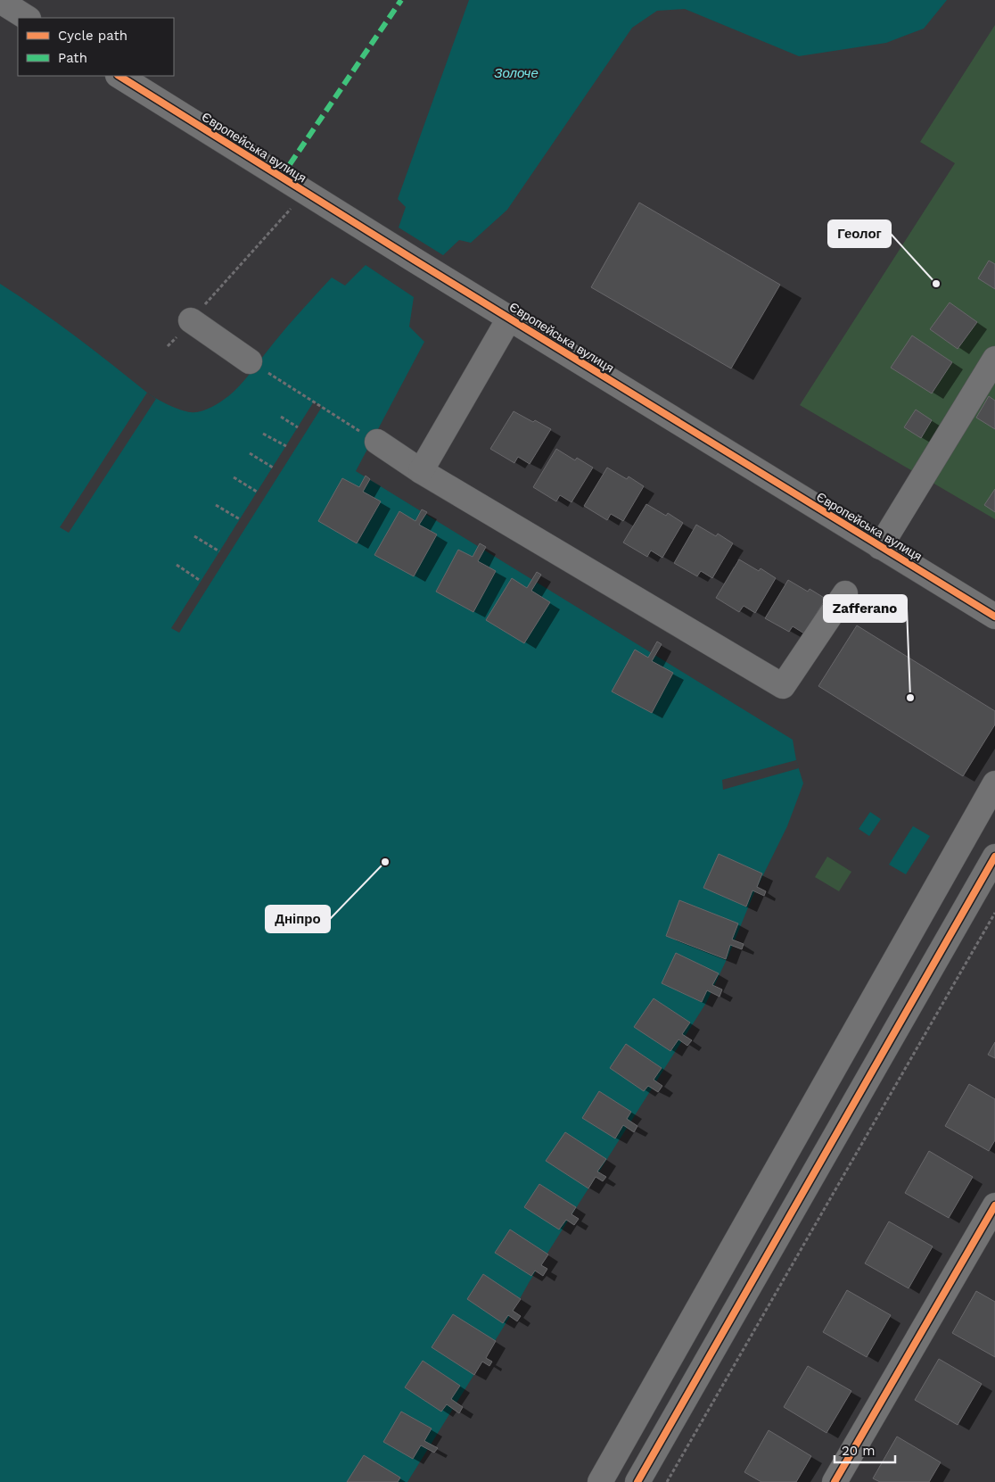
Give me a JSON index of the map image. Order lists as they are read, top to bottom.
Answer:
{
  "streets": {
    "street": ["Європейська вулиця"]
  },
  "water": ["Золоче"],
  "places": ["Геолог", "Zafferano", "Дніпро"],
  "legend": ["Cycle path", "Path"],
  "scale_bar": "20 m"
}
